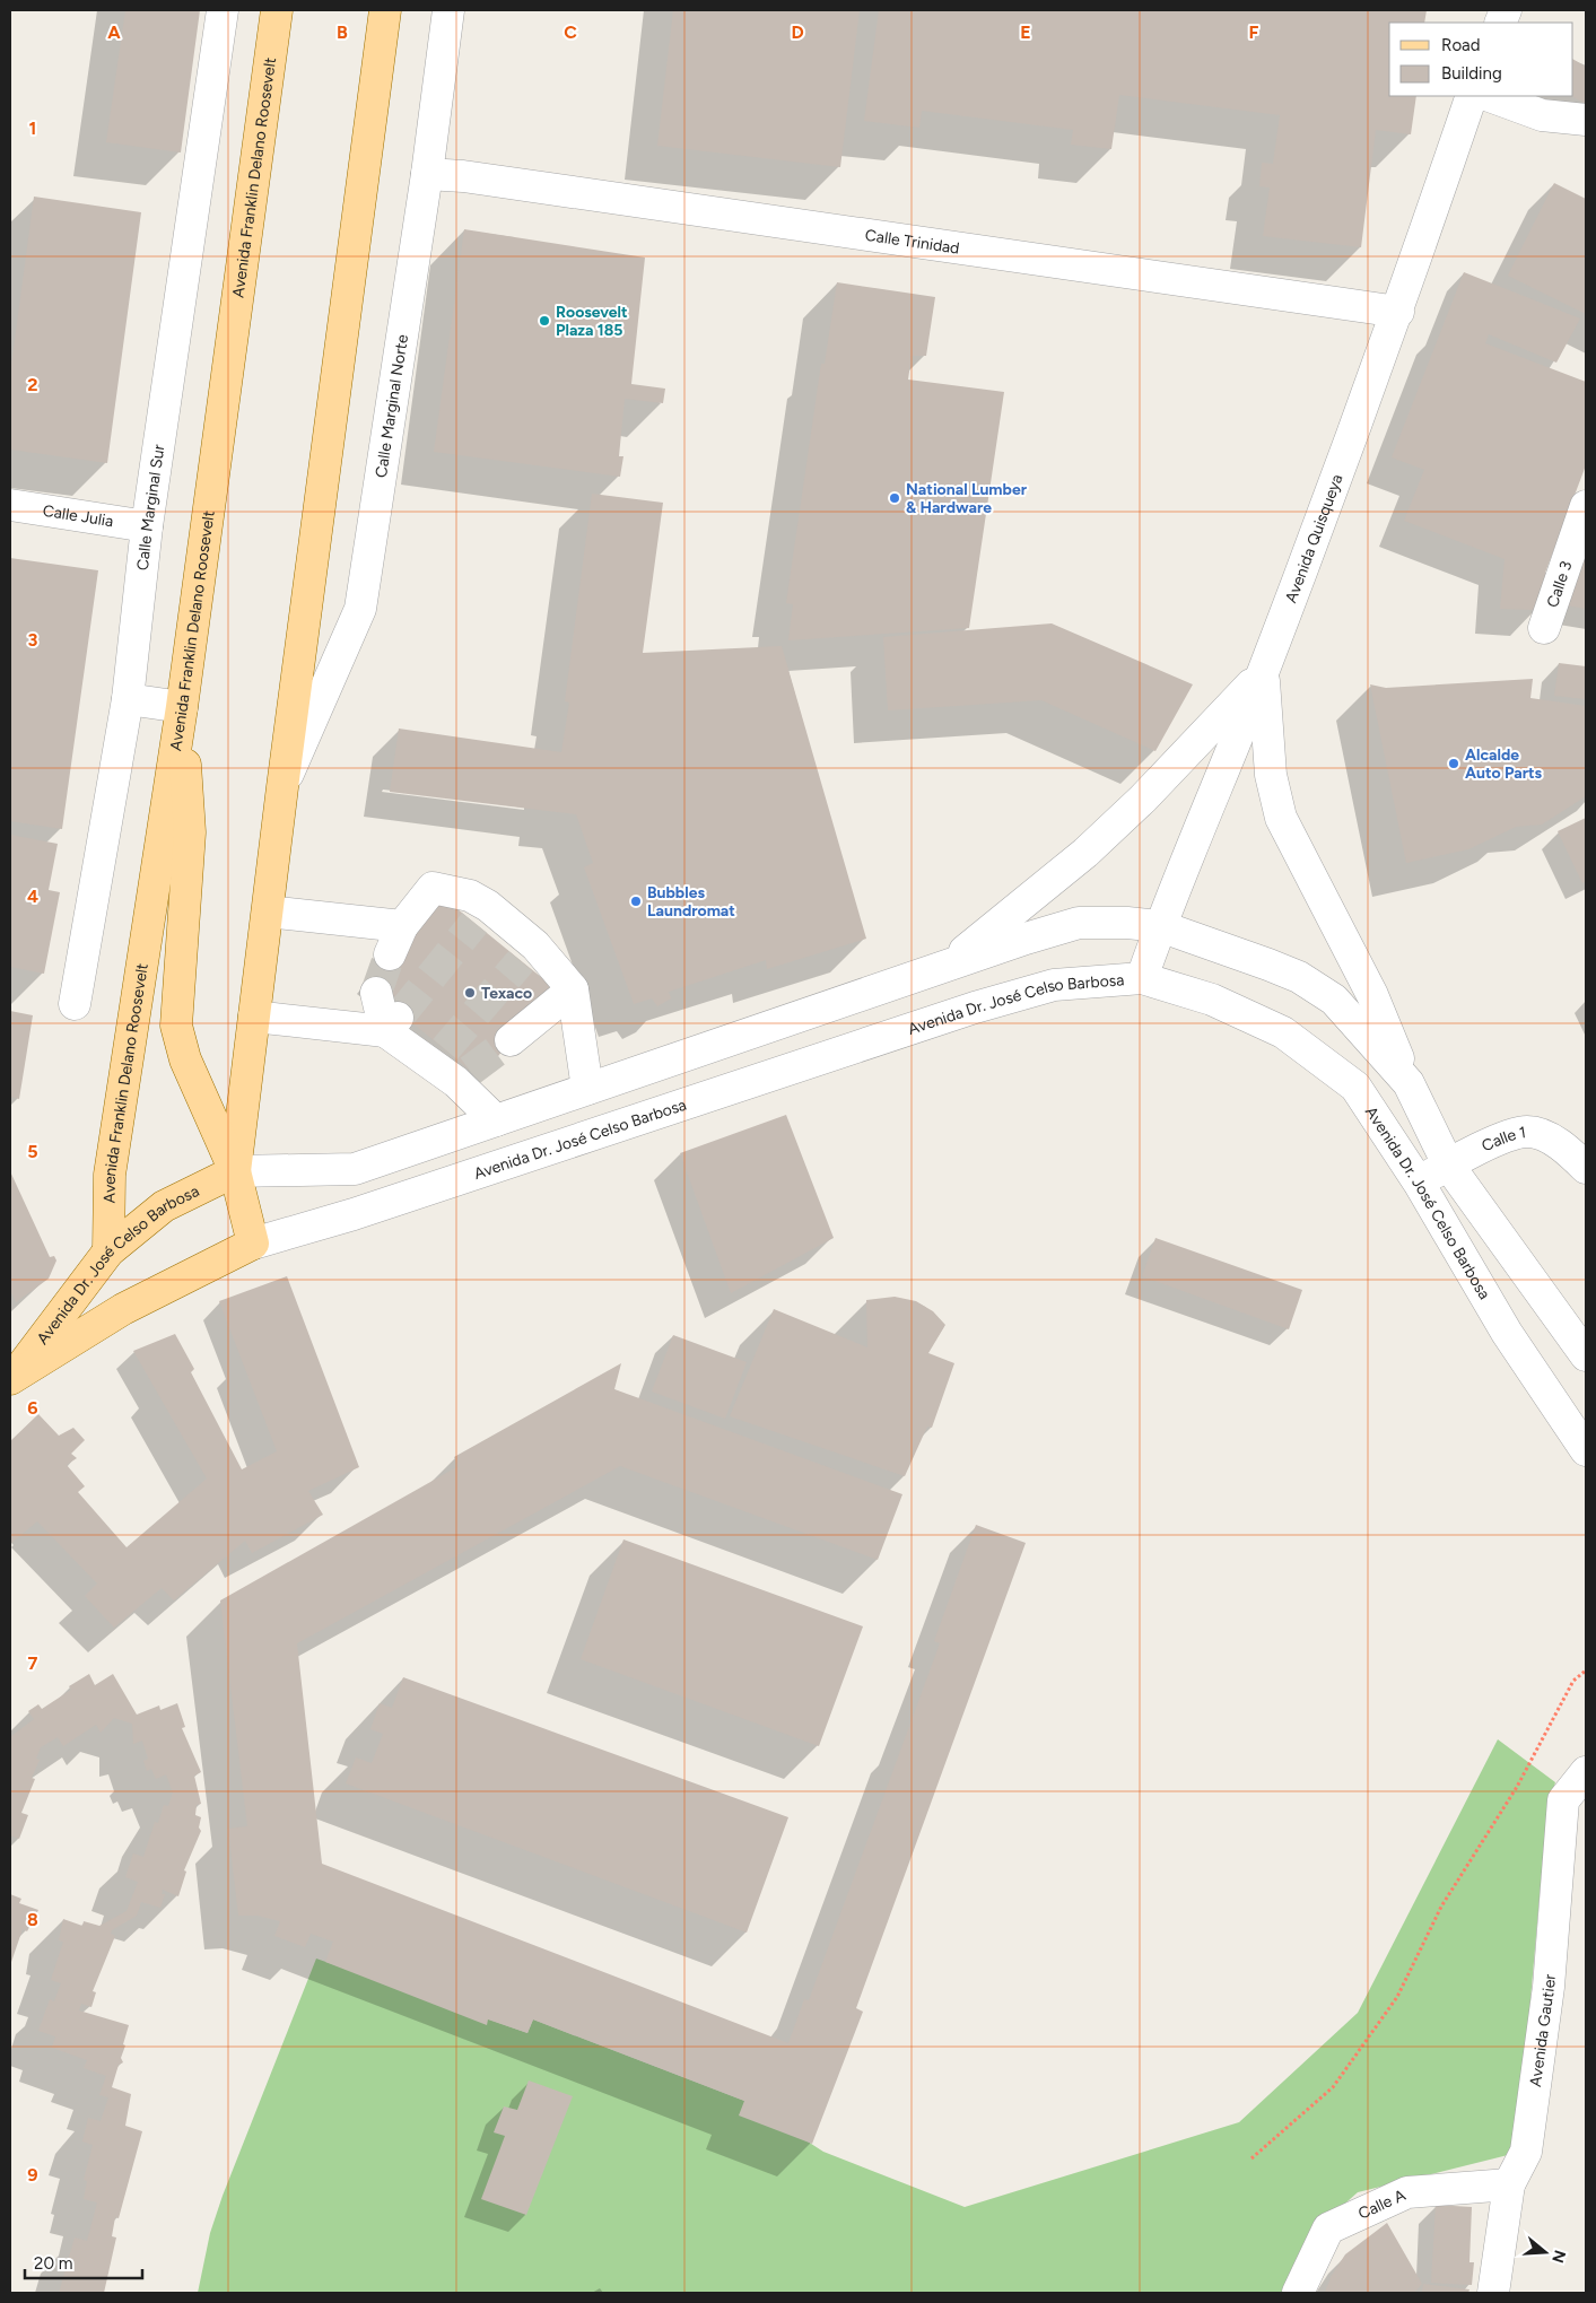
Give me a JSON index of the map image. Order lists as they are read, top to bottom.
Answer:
{
  "streets": {
    "main road": ["Avenida Franklin Delano Roosevelt", "Avenida Dr. José Celso Barbosa"],
    "street": [
      "Calle Trinidad",
      "Calle Marginal Norte",
      "Calle Marginal Sur",
      "Calle Julia",
      "Avenida Quisqueya",
      "Calle 3",
      "Calle 1",
      "Avenida Gautier",
      "Calle A"
    ]
  },
  "crossings": [
    ["Avenida Franklin Delano Roosevelt", "Avenida Dr. José Celso Barbosa"],
    ["Calle Trinidad", "Calle Marginal Norte"],
    ["Calle Trinidad", "Avenida Quisqueya"],
    ["Calle Marginal Sur", "Calle Julia"],
    ["Avenida Quisqueya", "Avenida Dr. José Celso Barbosa"],
    ["Avenida Dr. José Celso Barbosa", "Calle 1"],
    ["Avenida Gautier", "Calle A"]
  ],
  "places": [
    "Roosevelt Plaza 185",
    "National Lumber & Hardware",
    "Alcalde Auto Parts",
    "Bubbles Laundromat",
    "Texaco"
  ],
  "legend": ["Road", "Building"],
  "scale_bar": "20 m",
  "north": "right",
  "grid": {
    "columns": [
      "A",
      "B",
      "C",
      "D",
      "E",
      "F"
    ],
    "rows": [
      "1",
      "2",
      "3",
      "4",
      "5",
      "6",
      "7",
      "8",
      "9"
    ]
  }
}
